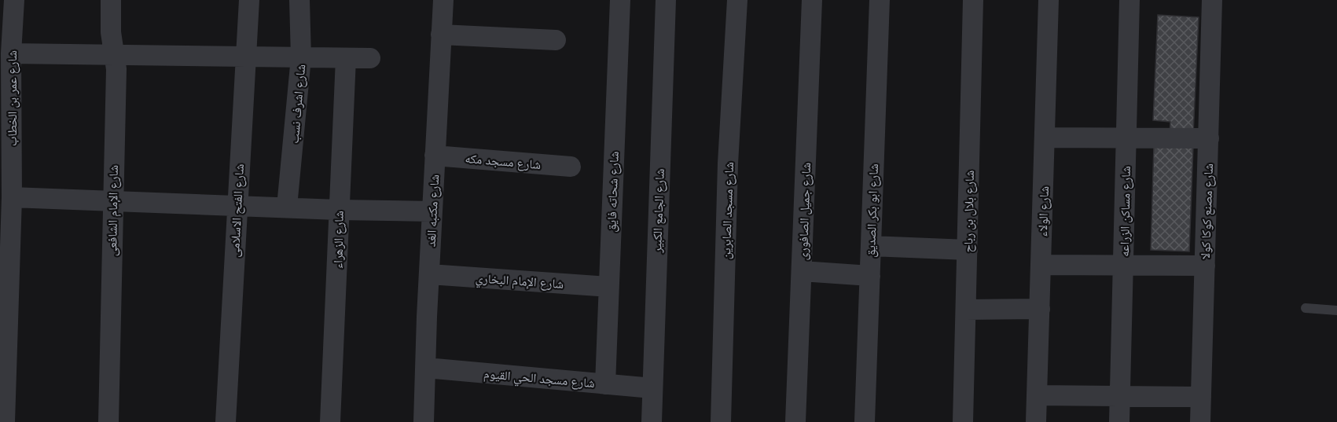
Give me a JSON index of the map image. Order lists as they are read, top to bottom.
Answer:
{
  "streets": {
    "street": [
      "شارع عمر بن الخطاب",
      "شارع اشرف نسب",
      "شارع مسجد مكه",
      "شارع شحاته فايق",
      "شارع الإمام الشافعى",
      "شارع الفتح الاسلامى",
      "شارع مكتبه الغد",
      "شارع الجامع الكبير",
      "شارع مسجد الصابرين",
      "شارع ابو بكر الصديق",
      "شارع جميل الصافورى",
      "شارع بلال بن رباح",
      "شارع الولاء",
      "شارع مساكن الزراعه",
      "شارع مصنع كوكا كولا",
      "شارع الزهراء",
      "شارع الإمام البخاري",
      "شارع مسجد الحي القيوم"
    ]
  },
  "crossings": [
    ["شارع مسجد مكه", "شارع مكتبه الغد"],
    ["شارع شحاته فايق", "شارع الإمام البخاري"],
    ["شارع شحاته فايق", "شارع مسجد الحي القيوم"],
    ["شارع مكتبه الغد", "شارع الإمام البخاري"],
    ["شارع مكتبه الغد", "شارع مسجد الحي القيوم"],
    ["شارع الجامع الكبير", "شارع مسجد الحي القيوم"]
  ]
}
